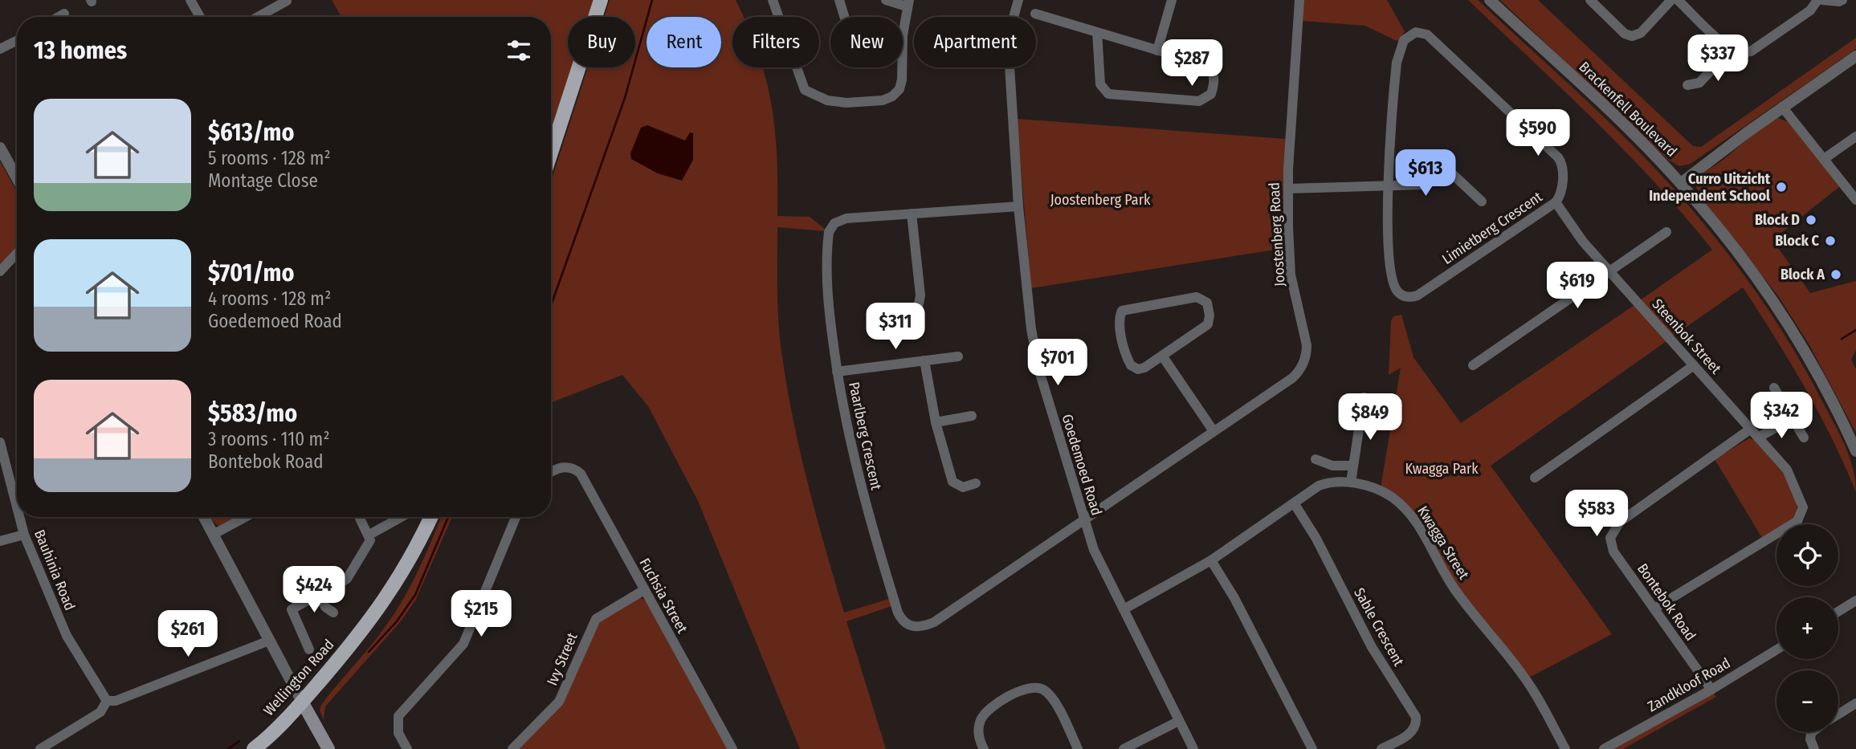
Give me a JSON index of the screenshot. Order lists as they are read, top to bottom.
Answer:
{
  "streets": {
    "main road": ["Wellington Road"],
    "street": [
      "Brackenfell Boulevard",
      "Limietberg Crescent",
      "Joostenberg Road",
      "Steenbok Street",
      "Paarlberg Crescent",
      "Goedemoed Road",
      "Kwagga Street",
      "Bauhinia Road",
      "Fuchsia Street",
      "Bontebok Road",
      "Sable Crescent",
      "Ivy Street",
      "Zandkloof Road"
    ]
  },
  "crossings": [
    ["Limietberg Crescent", "Steenbok Street"],
    ["Joostenberg Road", "Paarlberg Crescent"],
    ["Joostenberg Road", "Goedemoed Road"],
    ["Steenbok Street", "Bontebok Road"],
    ["Paarlberg Crescent", "Goedemoed Road"],
    ["Goedemoed Road", "Kwagga Street"],
    ["Kwagga Street", "Sable Crescent"],
    ["Fuchsia Street", "Ivy Street"],
    ["Bontebok Road", "Zandkloof Road"]
  ],
  "parks": ["Joostenberg Park", "Kwagga Park"],
  "places": [
    "Curro Uitzicht Independent School",
    "Block D",
    "Block C",
    "Block A"
  ],
  "page": {
    "chip": [
      "Buy",
      "Rent",
      "Filters",
      "New",
      "Apartment"
    ],
    "heading": "13 homes",
    "price": [
      "$337",
      "$287",
      "$590",
      "$613",
      "$619",
      "$311",
      "$701",
      "$342",
      "$849",
      "$583",
      "$424",
      "$215",
      "$261"
    ],
    "list": [
      {
        "name": "$613/mo",
        "note": "5 rooms · 128 m² · Montage Close"
      },
      {
        "name": "$701/mo",
        "note": "4 rooms · 128 m² · Goedemoed Road"
      },
      {
        "name": "$583/mo",
        "note": "3 rooms · 110 m² · Bontebok Road"
      }
    ],
    "map_buttons": ["+", "−"]
  }
}
